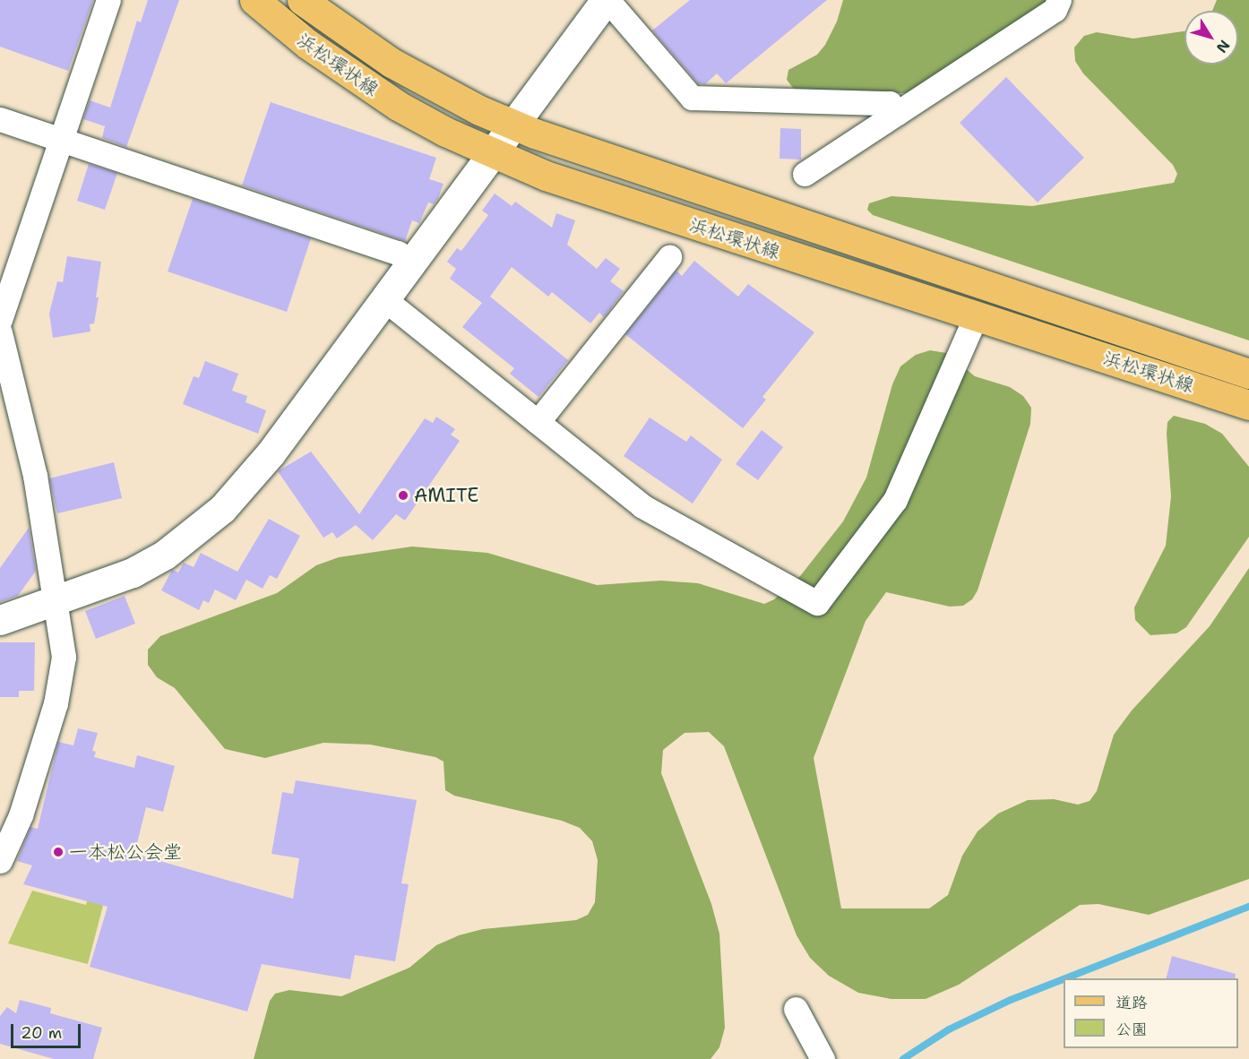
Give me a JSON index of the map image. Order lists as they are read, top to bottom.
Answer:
{
  "streets": {
    "main road": ["浜松環状線"]
  },
  "places": ["AMITE", "一本松公会堂"],
  "legend": ["道路", "公園"],
  "scale_bar": "20 m",
  "north": "bottom right"
}
